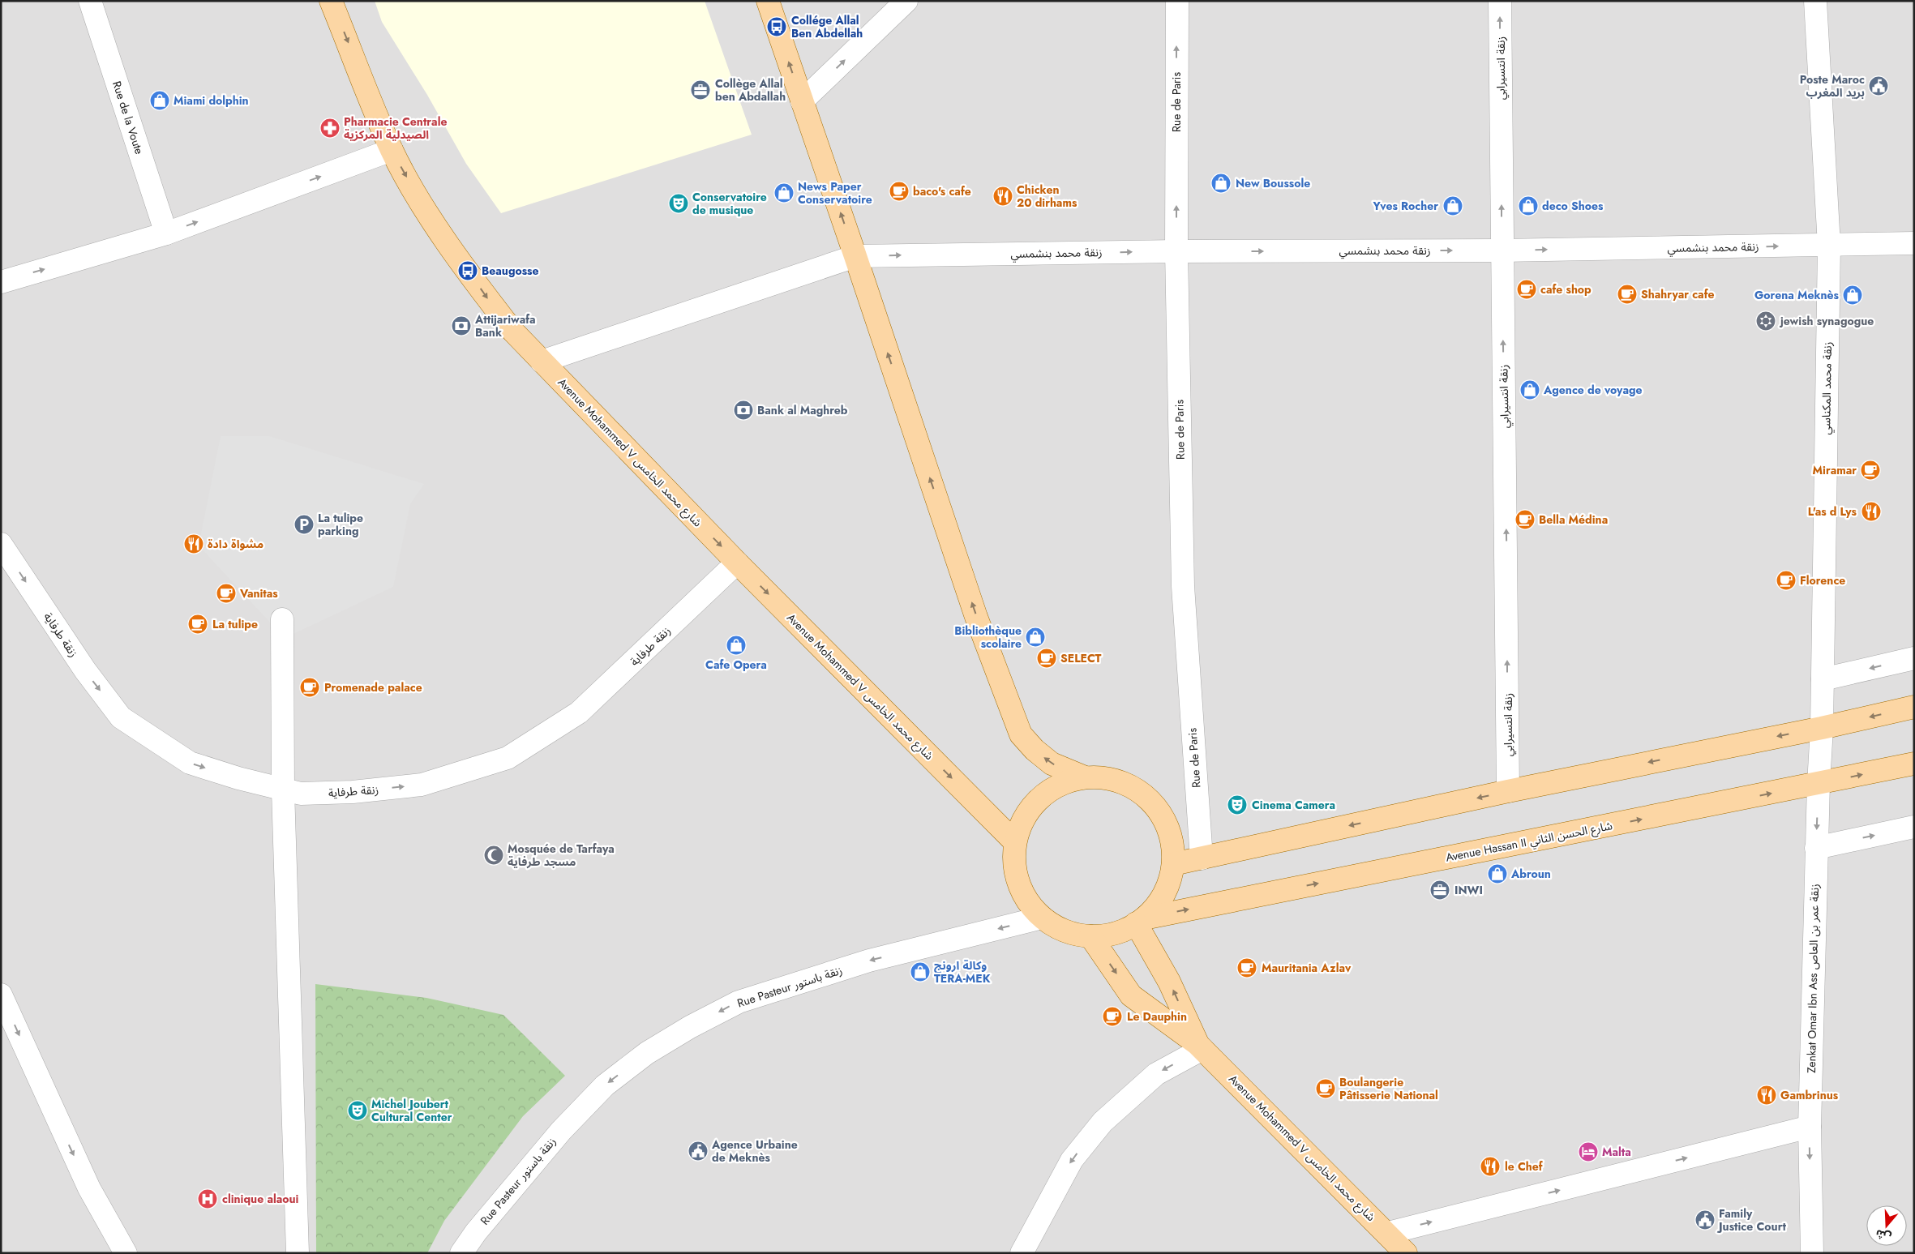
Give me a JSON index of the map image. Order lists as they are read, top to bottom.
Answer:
{
  "streets": {
    "main road": ["Avenue Mohammed V شارع محمد الخامس", "Avenue Hassan II شارع الحسن الثاني"],
    "street": [
      "زنقة انتسيرابي",
      "Rue de Paris",
      "Rue de la Voute",
      "زنقة محمد بنشمسي",
      "زنقة محمد المكناسي",
      "زنقة طرفاية",
      "Zenkat Omar Ibn Ass زنقة عمر بن العاص",
      "Rue Pasteur زنقة باستور"
    ]
  },
  "crossings": [
    ["زنقة انتسيرابي", "زنقة محمد بنشمسي"],
    ["Rue de Paris", "زنقة محمد بنشمسي"],
    ["زنقة محمد بنشمسي", "زنقة محمد المكناسي"],
    ["زنقة محمد بنشمسي", "Avenue Mohammed V شارع محمد الخامس"],
    ["زنقة محمد المكناسي", "Zenkat Omar Ibn Ass زنقة عمر بن العاص"],
    ["Avenue Mohammed V شارع محمد الخامس", "زنقة طرفاية"],
    ["Avenue Mohammed V شارع محمد الخامس", "Avenue Hassan II شارع الحسن الثاني"],
    ["Avenue Hassan II شارع الحسن الثاني", "Zenkat Omar Ibn Ass زنقة عمر بن العاص"]
  ],
  "one_way": [
    "زنقة انتسيرابي",
    "زنقة محمد بنشمسي",
    "Zenkat Omar Ibn Ass زنقة عمر بن العاص",
    "Rue Pasteur زنقة باستور"
  ],
  "places": {
    "bus stop": ["Collége Allal Ben Abdellah", "Beaugosse"],
    "public building": ["Poste Maroc بريد المغرب", "Agence Urbaine de Meknès", "Family Justice Court"],
    "office": ["Collège Allal ben Abdallah", "INWI"],
    "shop": [
      "Miami dolphin",
      "New Boussole",
      "News Paper Conservatoire",
      "Yves Rocher",
      "deco Shoes",
      "Gorena Meknès",
      "Agence de voyage",
      "Bibliothèque scolaire",
      "Cafe Opera",
      "Abroun",
      "وكالة ارونج TERA-MEK"
    ],
    "pharmacy": ["Pharmacie Centrale الصيدلية المركزية"],
    "cafe": [
      "baco's cafe",
      "cafe shop",
      "Shahryar cafe",
      "Miramar",
      "Bella Médina",
      "Florence",
      "Vanitas",
      "La tulipe",
      "SELECT",
      "Promenade palace",
      "Mauritania Azlav",
      "Le Dauphin",
      "Boulangerie Pâtisserie National"
    ],
    "restaurant": [
      "Chicken 20 dirhams",
      "L'as d Lys",
      "مشواة دادة",
      "Gambrinus",
      "le Chef"
    ],
    "theatre": ["Conservatoire de musique", "Cinema Camera", "Michel Joubert Cultural Center"],
    "synagogue": ["jewish synagogue"],
    "bank": ["Attijariwafa Bank", "Bank al Maghreb"],
    "parking": ["La tulipe parking"],
    "mosque": ["Mosquée de Tarfaya مسجد طرفاية"],
    "hotel": ["Malta"],
    "hospital": ["clinique alaoui"]
  },
  "north": "bottom"
}
